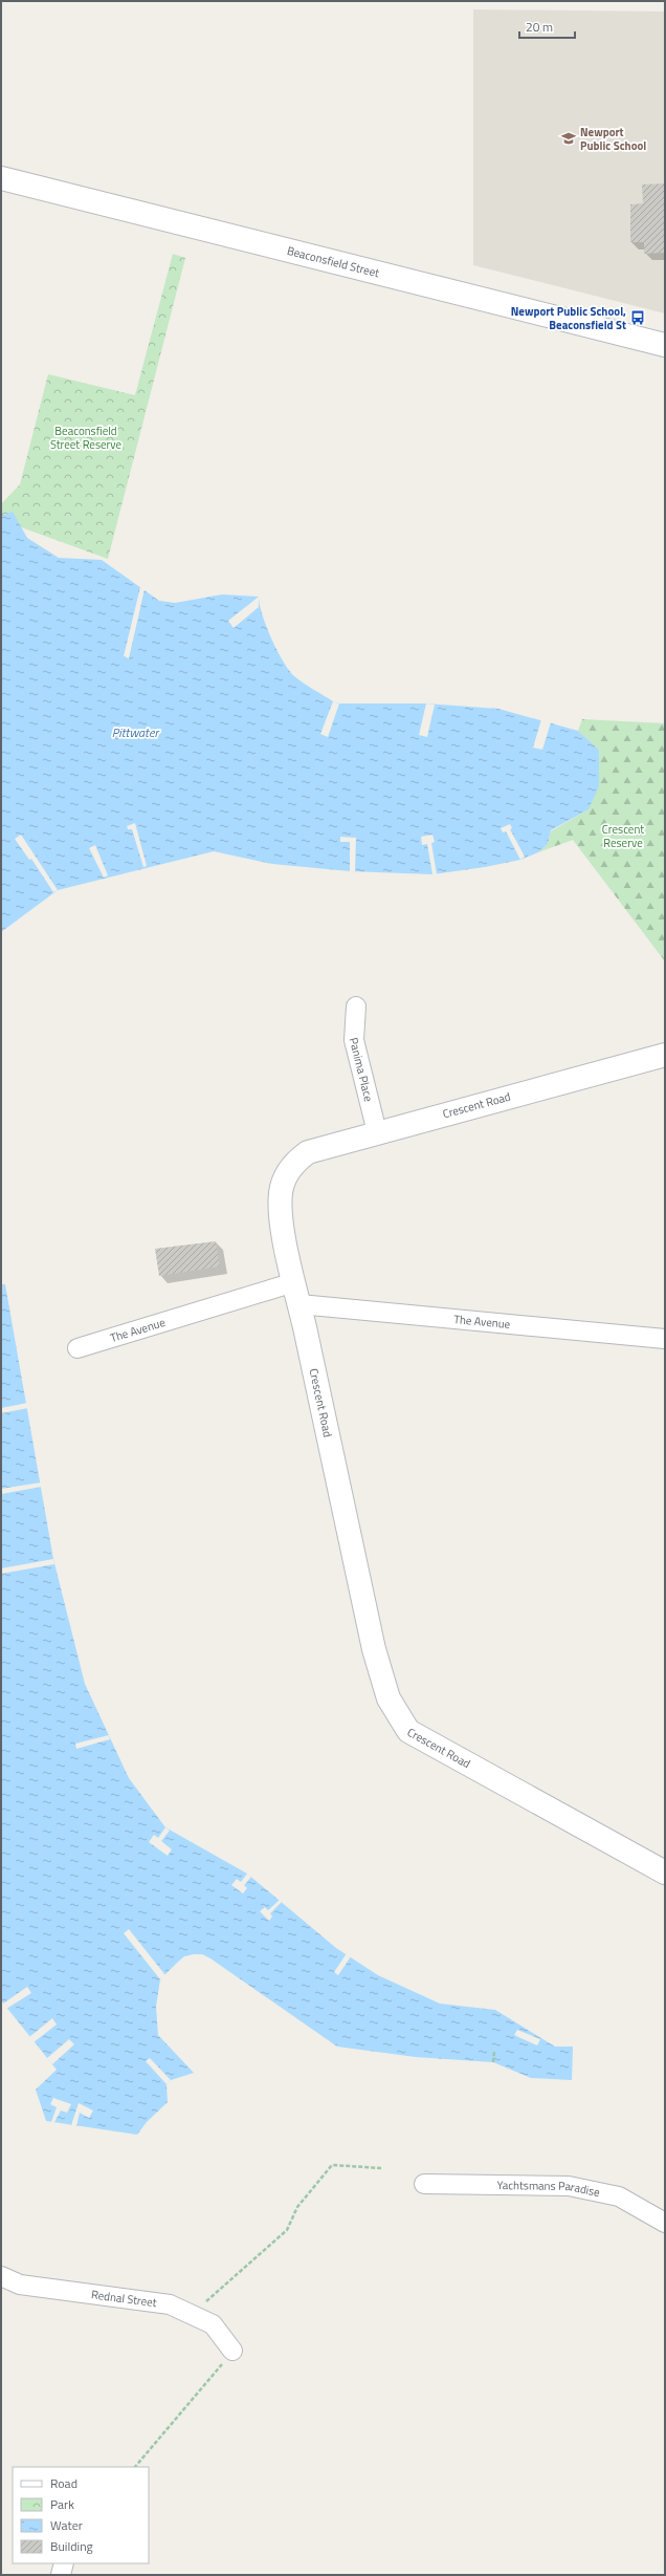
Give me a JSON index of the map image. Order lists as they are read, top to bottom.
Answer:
{
  "streets": {
    "street": [
      "Beaconsfield Street",
      "Panima Place",
      "Crescent Road",
      "The Avenue",
      "Yachtsmans Paradise",
      "Rednal Street"
    ]
  },
  "crossings": [
    ["Panima Place", "Crescent Road"],
    ["Crescent Road", "The Avenue"]
  ],
  "water": ["Pittwater"],
  "parks": ["Beaconsfield Street Reserve", "Crescent Reserve"],
  "places": {
    "school or university": ["Newport Public School"],
    "bus stop": ["Newport Public School, Beaconsfield St"]
  },
  "legend": [
    "Road",
    "Park",
    "Water",
    "Building"
  ],
  "scale_bar": "20 m"
}
